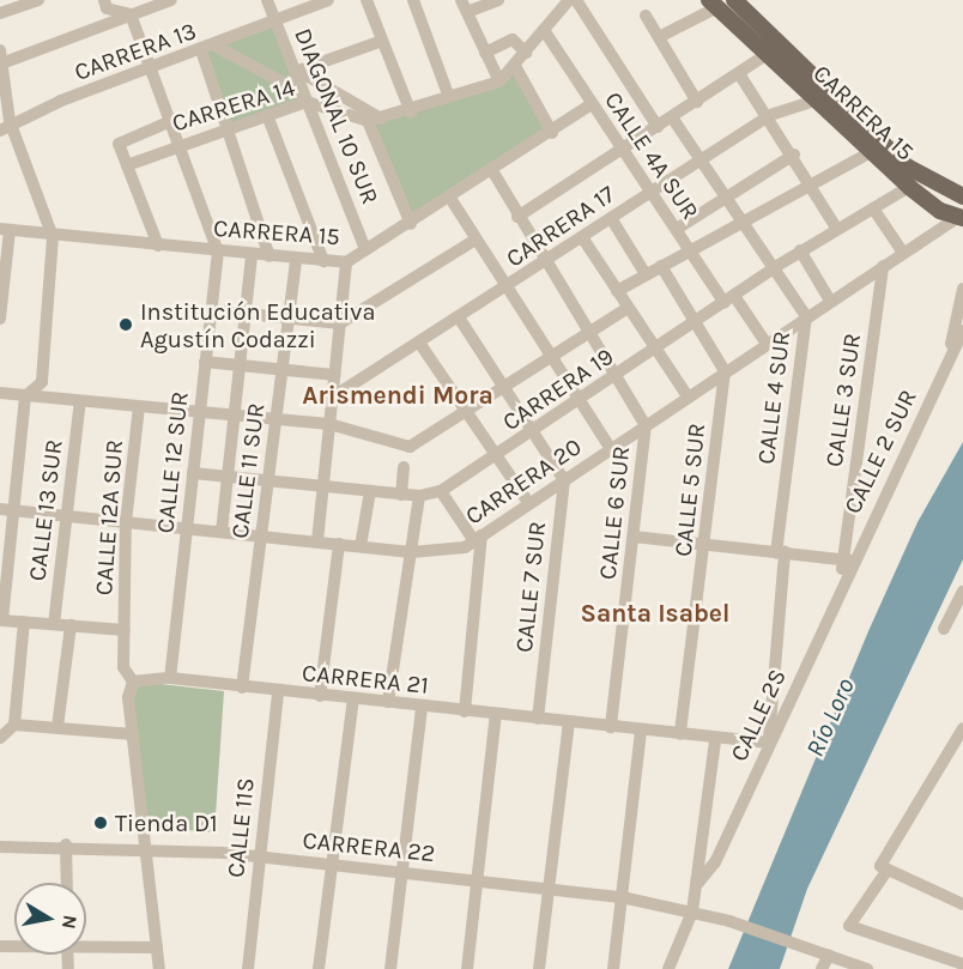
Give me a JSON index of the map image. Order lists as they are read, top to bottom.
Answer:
{
  "streets": {
    "main road": ["CARRERA 15"],
    "street": [
      "CARRERA 13",
      "CARRERA 14",
      "DIAGONAL 10 SUR",
      "CALLE 4A SUR",
      "CARRERA 17",
      "CARRERA 19",
      "CALLE 4 SUR",
      "CALLE 3 SUR",
      "CALLE 2 SUR",
      "CALLE 12 SUR",
      "CALLE 11 SUR",
      "CARRERA 20",
      "CALLE 5 SUR",
      "CALLE 13 SUR",
      "CALLE 6 SUR",
      "CALLE 12A SUR",
      "CALLE 7 SUR",
      "CARRERA 21",
      "CALLE 2S",
      "CALLE 11S",
      "CARRERA 22"
    ]
  },
  "crossings": [
    ["CARRERA 13", "DIAGONAL 10 SUR"],
    ["CARRERA 14", "DIAGONAL 10 SUR"],
    ["CARRERA 15", "DIAGONAL 10 SUR"],
    ["CARRERA 15", "CALLE 4A SUR"],
    ["CARRERA 15", "CARRERA 17"],
    ["CARRERA 15", "CARRERA 19"],
    ["CARRERA 15", "CALLE 12 SUR"],
    ["CARRERA 15", "CALLE 11 SUR"],
    ["CARRERA 15", "CARRERA 20"],
    ["CARRERA 15", "CALLE 6 SUR"],
    ["CALLE 4A SUR", "CARRERA 17"],
    ["CALLE 4A SUR", "CARRERA 19"],
    ["CALLE 4A SUR", "CARRERA 20"],
    ["CARRERA 17", "CALLE 4 SUR"],
    ["CARRERA 17", "CALLE 6 SUR"],
    ["CARRERA 19", "CALLE 4 SUR"],
    ["CARRERA 19", "CALLE 12 SUR"],
    ["CARRERA 19", "CALLE 11 SUR"],
    ["CARRERA 19", "CALLE 6 SUR"],
    ["CALLE 4 SUR", "CARRERA 20"],
    ["CALLE 4 SUR", "CARRERA 21"],
    ["CALLE 4 SUR", "CALLE 2S"],
    ["CALLE 3 SUR", "CALLE 2 SUR"],
    ["CALLE 3 SUR", "CARRERA 20"],
    ["CALLE 3 SUR", "CALLE 2S"],
    ["CALLE 2 SUR", "CALLE 2S"],
    ["CALLE 12 SUR", "CARRERA 20"],
    ["CALLE 12 SUR", "CARRERA 21"],
    ["CALLE 11 SUR", "CARRERA 20"],
    ["CALLE 11 SUR", "CARRERA 21"],
    ["CARRERA 20", "CALLE 5 SUR"],
    ["CARRERA 20", "CALLE 13 SUR"],
    ["CARRERA 20", "CALLE 6 SUR"],
    ["CARRERA 20", "CALLE 12A SUR"],
    ["CARRERA 20", "CALLE 7 SUR"],
    ["CALLE 5 SUR", "CARRERA 21"],
    ["CALLE 6 SUR", "CARRERA 21"],
    ["CALLE 7 SUR", "CARRERA 21"],
    ["CARRERA 21", "CALLE 2S"],
    ["CARRERA 21", "CALLE 11S"],
    ["CALLE 11S", "CARRERA 22"]
  ],
  "districts": ["Arismendi Mora", "Santa Isabel"],
  "water": ["Río Loro"],
  "places": ["Institución Educativa Agustín Codazzi", "Tienda D1"],
  "north": "right"
}
